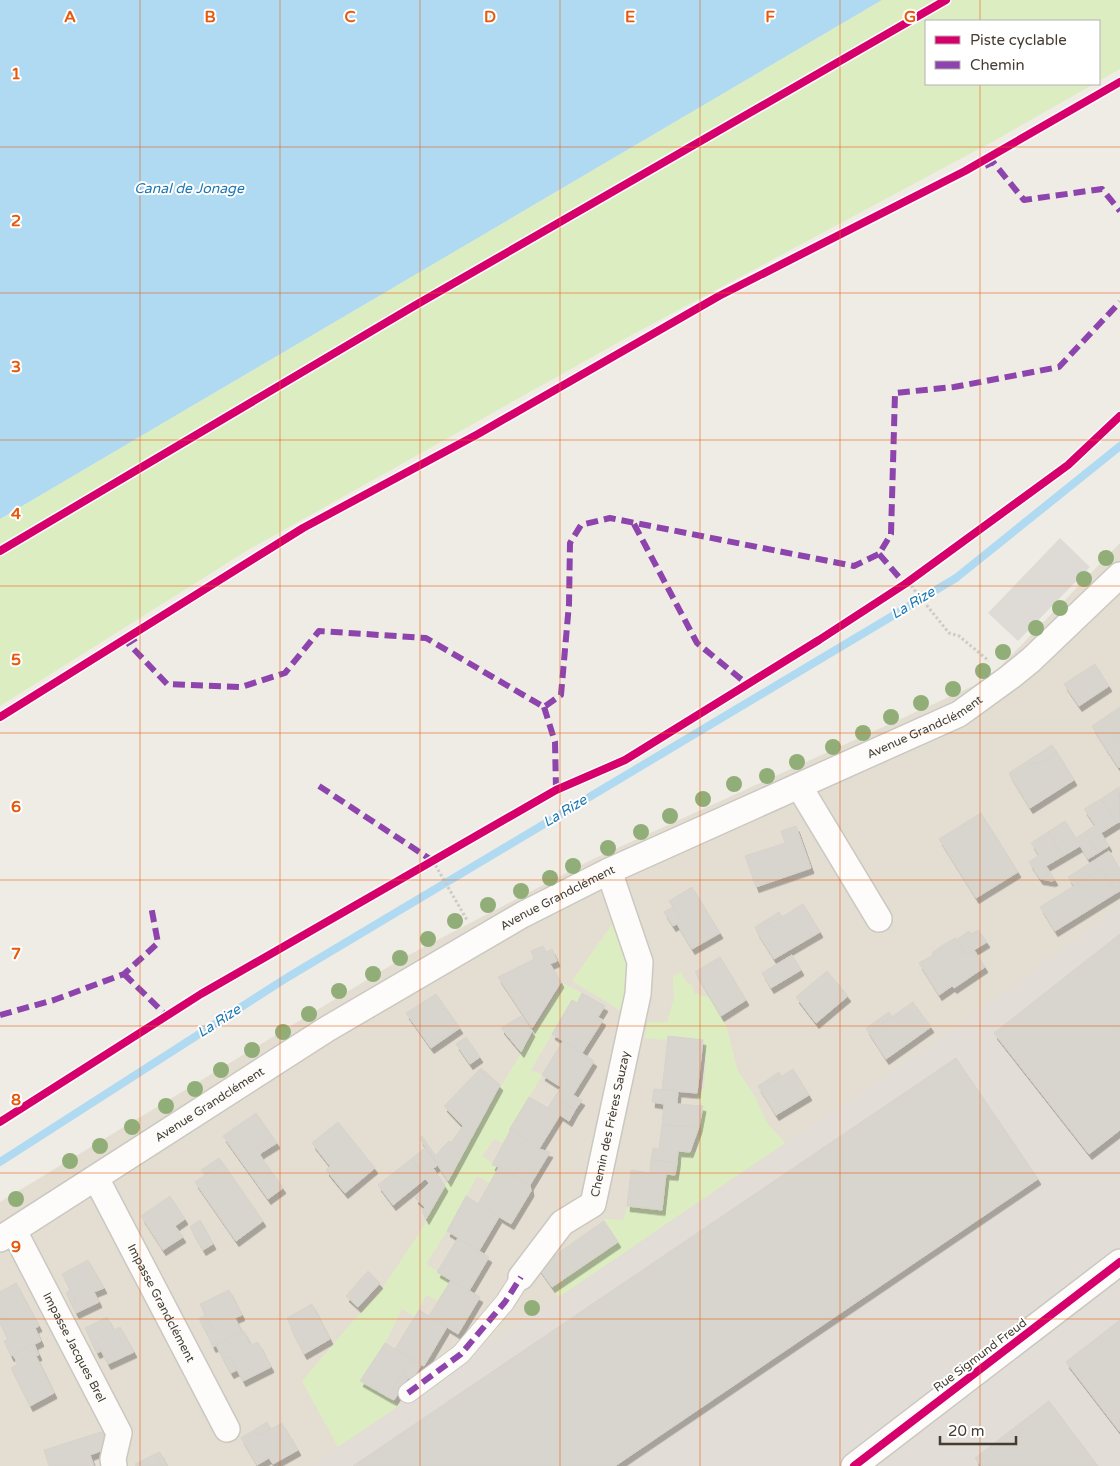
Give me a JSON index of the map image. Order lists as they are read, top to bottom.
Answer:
{
  "streets": {
    "street": [
      "Avenue Grandclément",
      "Chemin des Frères Sauzay",
      "Impasse Grandclément",
      "Impasse Jacques Brel",
      "Rue Sigmund Freud"
    ]
  },
  "crossings": [
    ["Avenue Grandclément", "Chemin des Frères Sauzay"],
    ["Avenue Grandclément", "Impasse Grandclément"],
    ["Avenue Grandclément", "Impasse Jacques Brel"]
  ],
  "water": ["Canal de Jonage", "La Rize"],
  "legend": ["Piste cyclable", "Chemin"],
  "scale_bar": "20 m",
  "grid": {
    "columns": [
      "A",
      "B",
      "C",
      "D",
      "E",
      "F",
      "G"
    ],
    "rows": [
      "1",
      "2",
      "3",
      "4",
      "5",
      "6",
      "7",
      "8",
      "9"
    ]
  }
}
